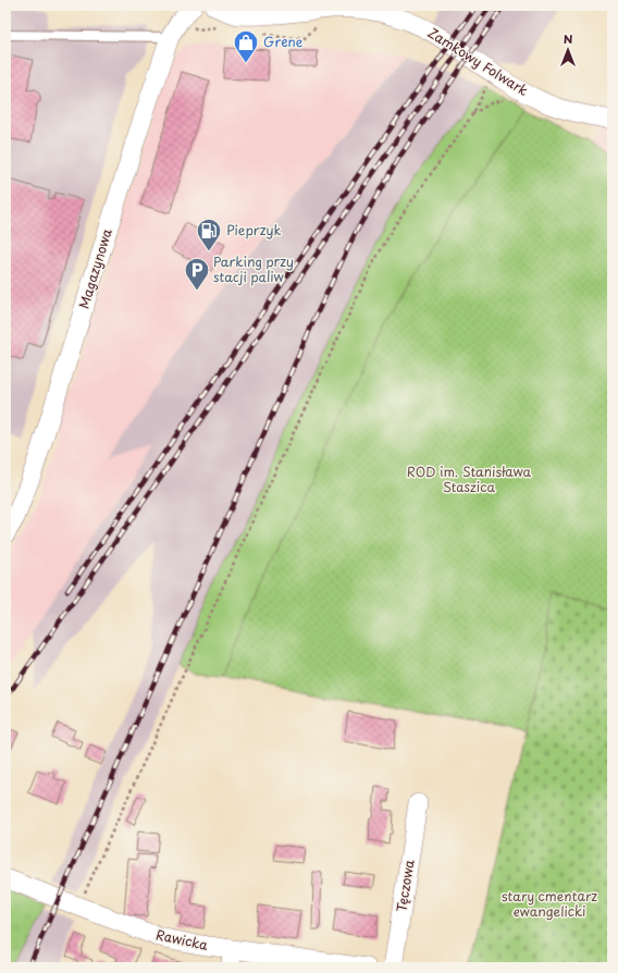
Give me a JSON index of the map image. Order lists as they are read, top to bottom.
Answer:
{
  "streets": {
    "street": [
      "Zamkowy Folwark",
      "Magazynowa",
      "Tęczowa",
      "Rawicka"
    ]
  },
  "crossings": [
    ["Zamkowy Folwark", "Magazynowa"]
  ],
  "parks": ["ROD im. Stanisława Staszica", "stary cmentarz ewangelicki"],
  "places": {
    "shop": ["Grene"],
    "fuel station": ["Pieprzyk"],
    "parking": ["Parking przy stacji paliw"]
  },
  "north": "top"
}
